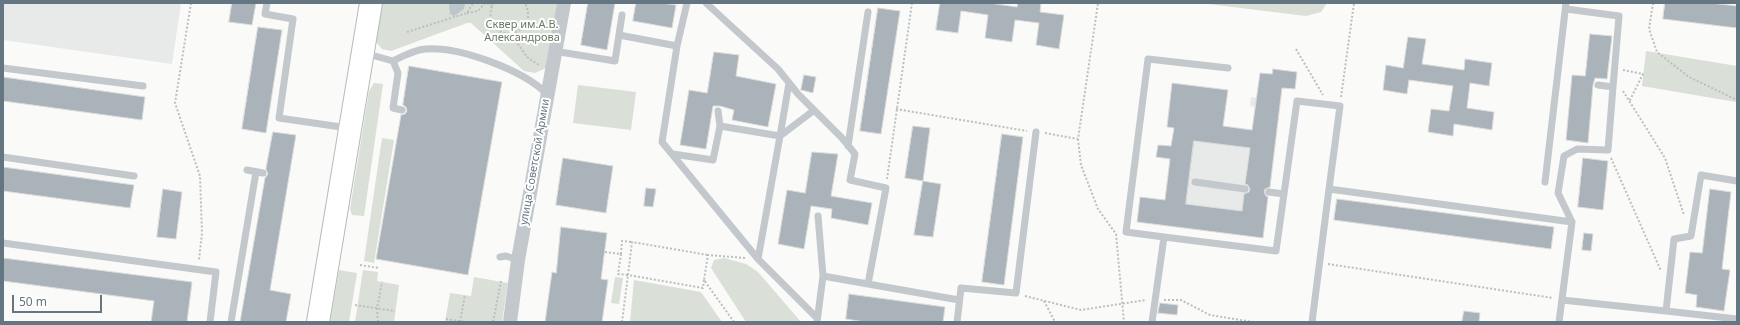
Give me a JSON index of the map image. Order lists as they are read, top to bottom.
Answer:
{
  "streets": {
    "street": ["улица Советской Армии"]
  },
  "parks": ["Сквер им.А.В. Александрова"],
  "scale_bar": "50 m"
}
